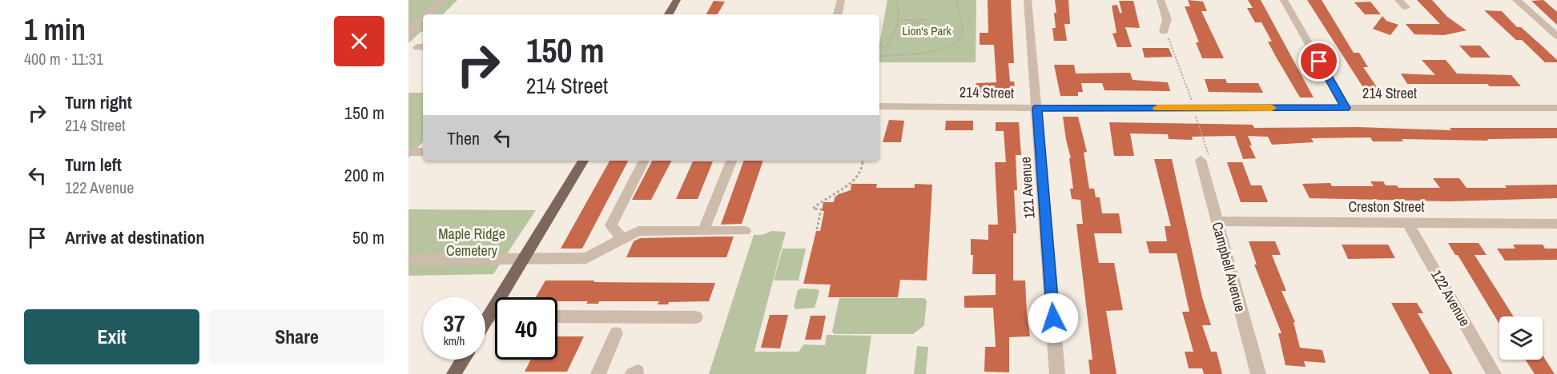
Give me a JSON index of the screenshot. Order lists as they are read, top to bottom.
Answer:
{
  "streets": {
    "street": [
      "214 Street",
      "121 Avenue",
      "Creston Street",
      "Campbell Avenue",
      "122 Avenue"
    ]
  },
  "crossings": [
    ["214 Street", "121 Avenue"],
    ["Creston Street", "Campbell Avenue"],
    ["Creston Street", "122 Avenue"]
  ],
  "parks": ["Lion's Park", "Maple Ridge Cemetery"],
  "page": {
    "heading": ["1 min", "400 m · 11:31"],
    "turn": ["150 m", "214 Street"],
    "list": [
      {
        "name": "Turn right",
        "note": "214 Street",
        "value": "150 m"
      },
      {
        "name": "Turn left",
        "note": "122 Avenue",
        "value": "200 m"
      },
      {
        "name": "Arrive at destination",
        "value": "50 m"
      }
    ],
    "then": "Then",
    "speed": "37 km/h",
    "limit": "40",
    "buttons": ["Exit", "Share"]
  }
}
